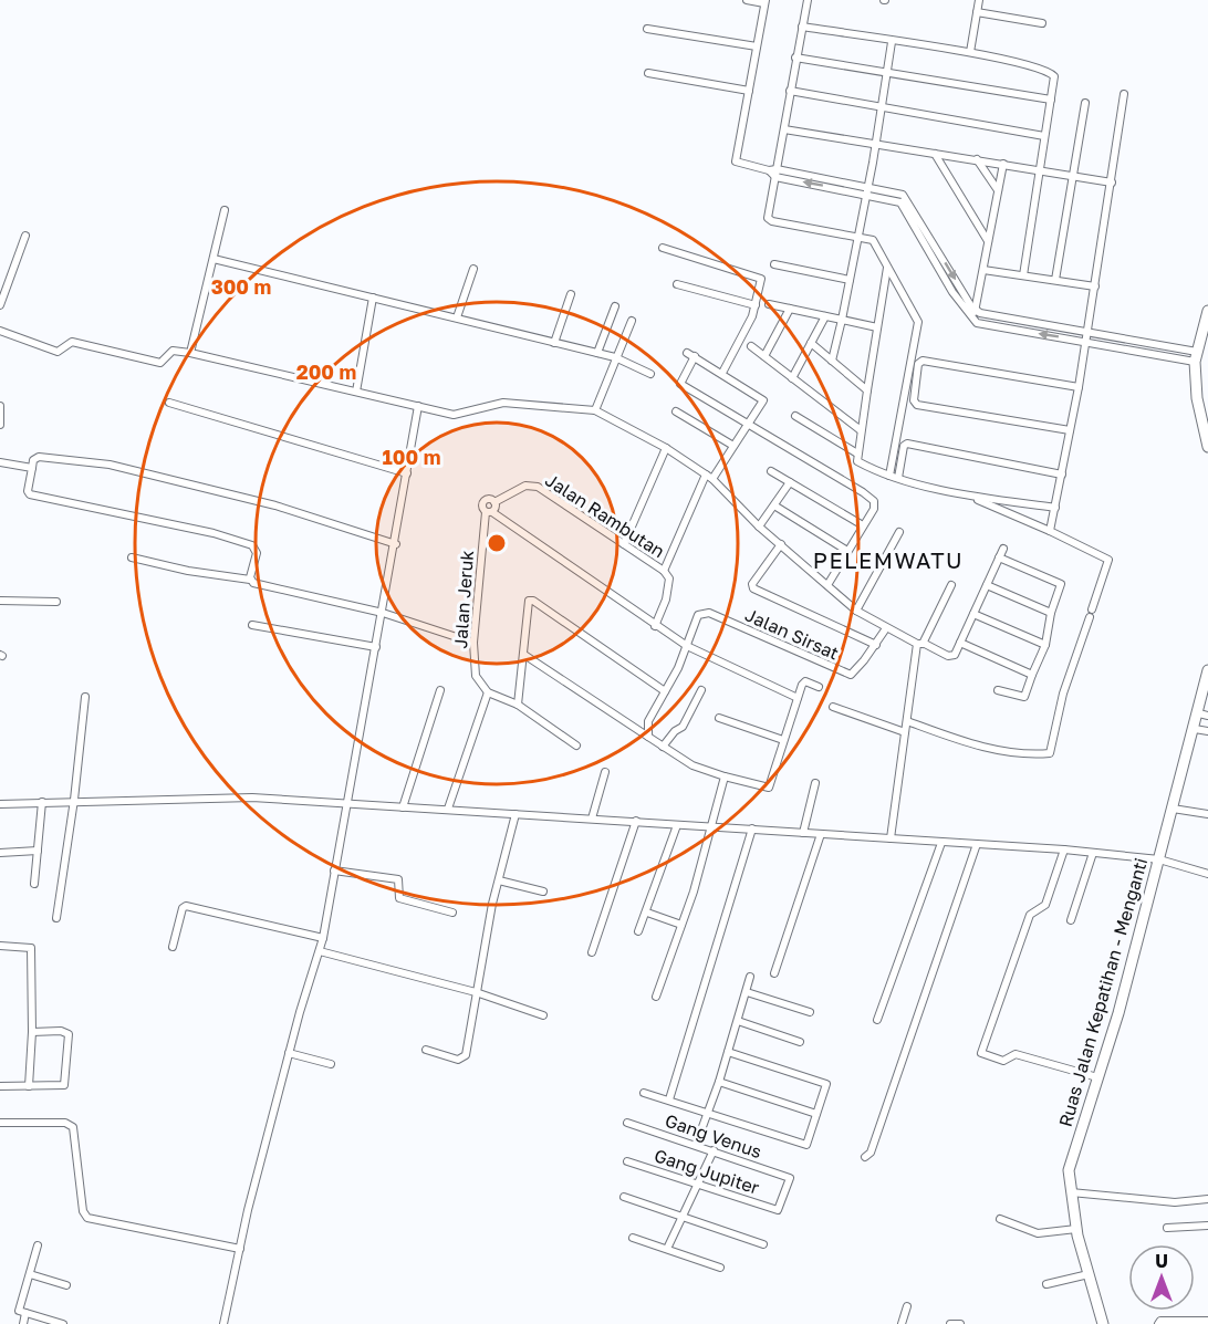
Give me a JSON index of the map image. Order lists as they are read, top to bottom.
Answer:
{
  "streets": {
    "main road": ["Ruas Jalan Kepatihan - Menganti"],
    "street": [
      "Jalan Rambutan",
      "Jalan Jeruk",
      "Jalan Sirsat",
      "Gang Venus",
      "Gang Jupiter"
    ]
  },
  "crossings": [
    ["Jalan Rambutan", "Jalan Jeruk"],
    ["Gang Venus", "Gang Jupiter"]
  ],
  "districts": ["PELEMWATU"],
  "north": "top",
  "rings": ["300 m", "200 m", "100 m"]
}
